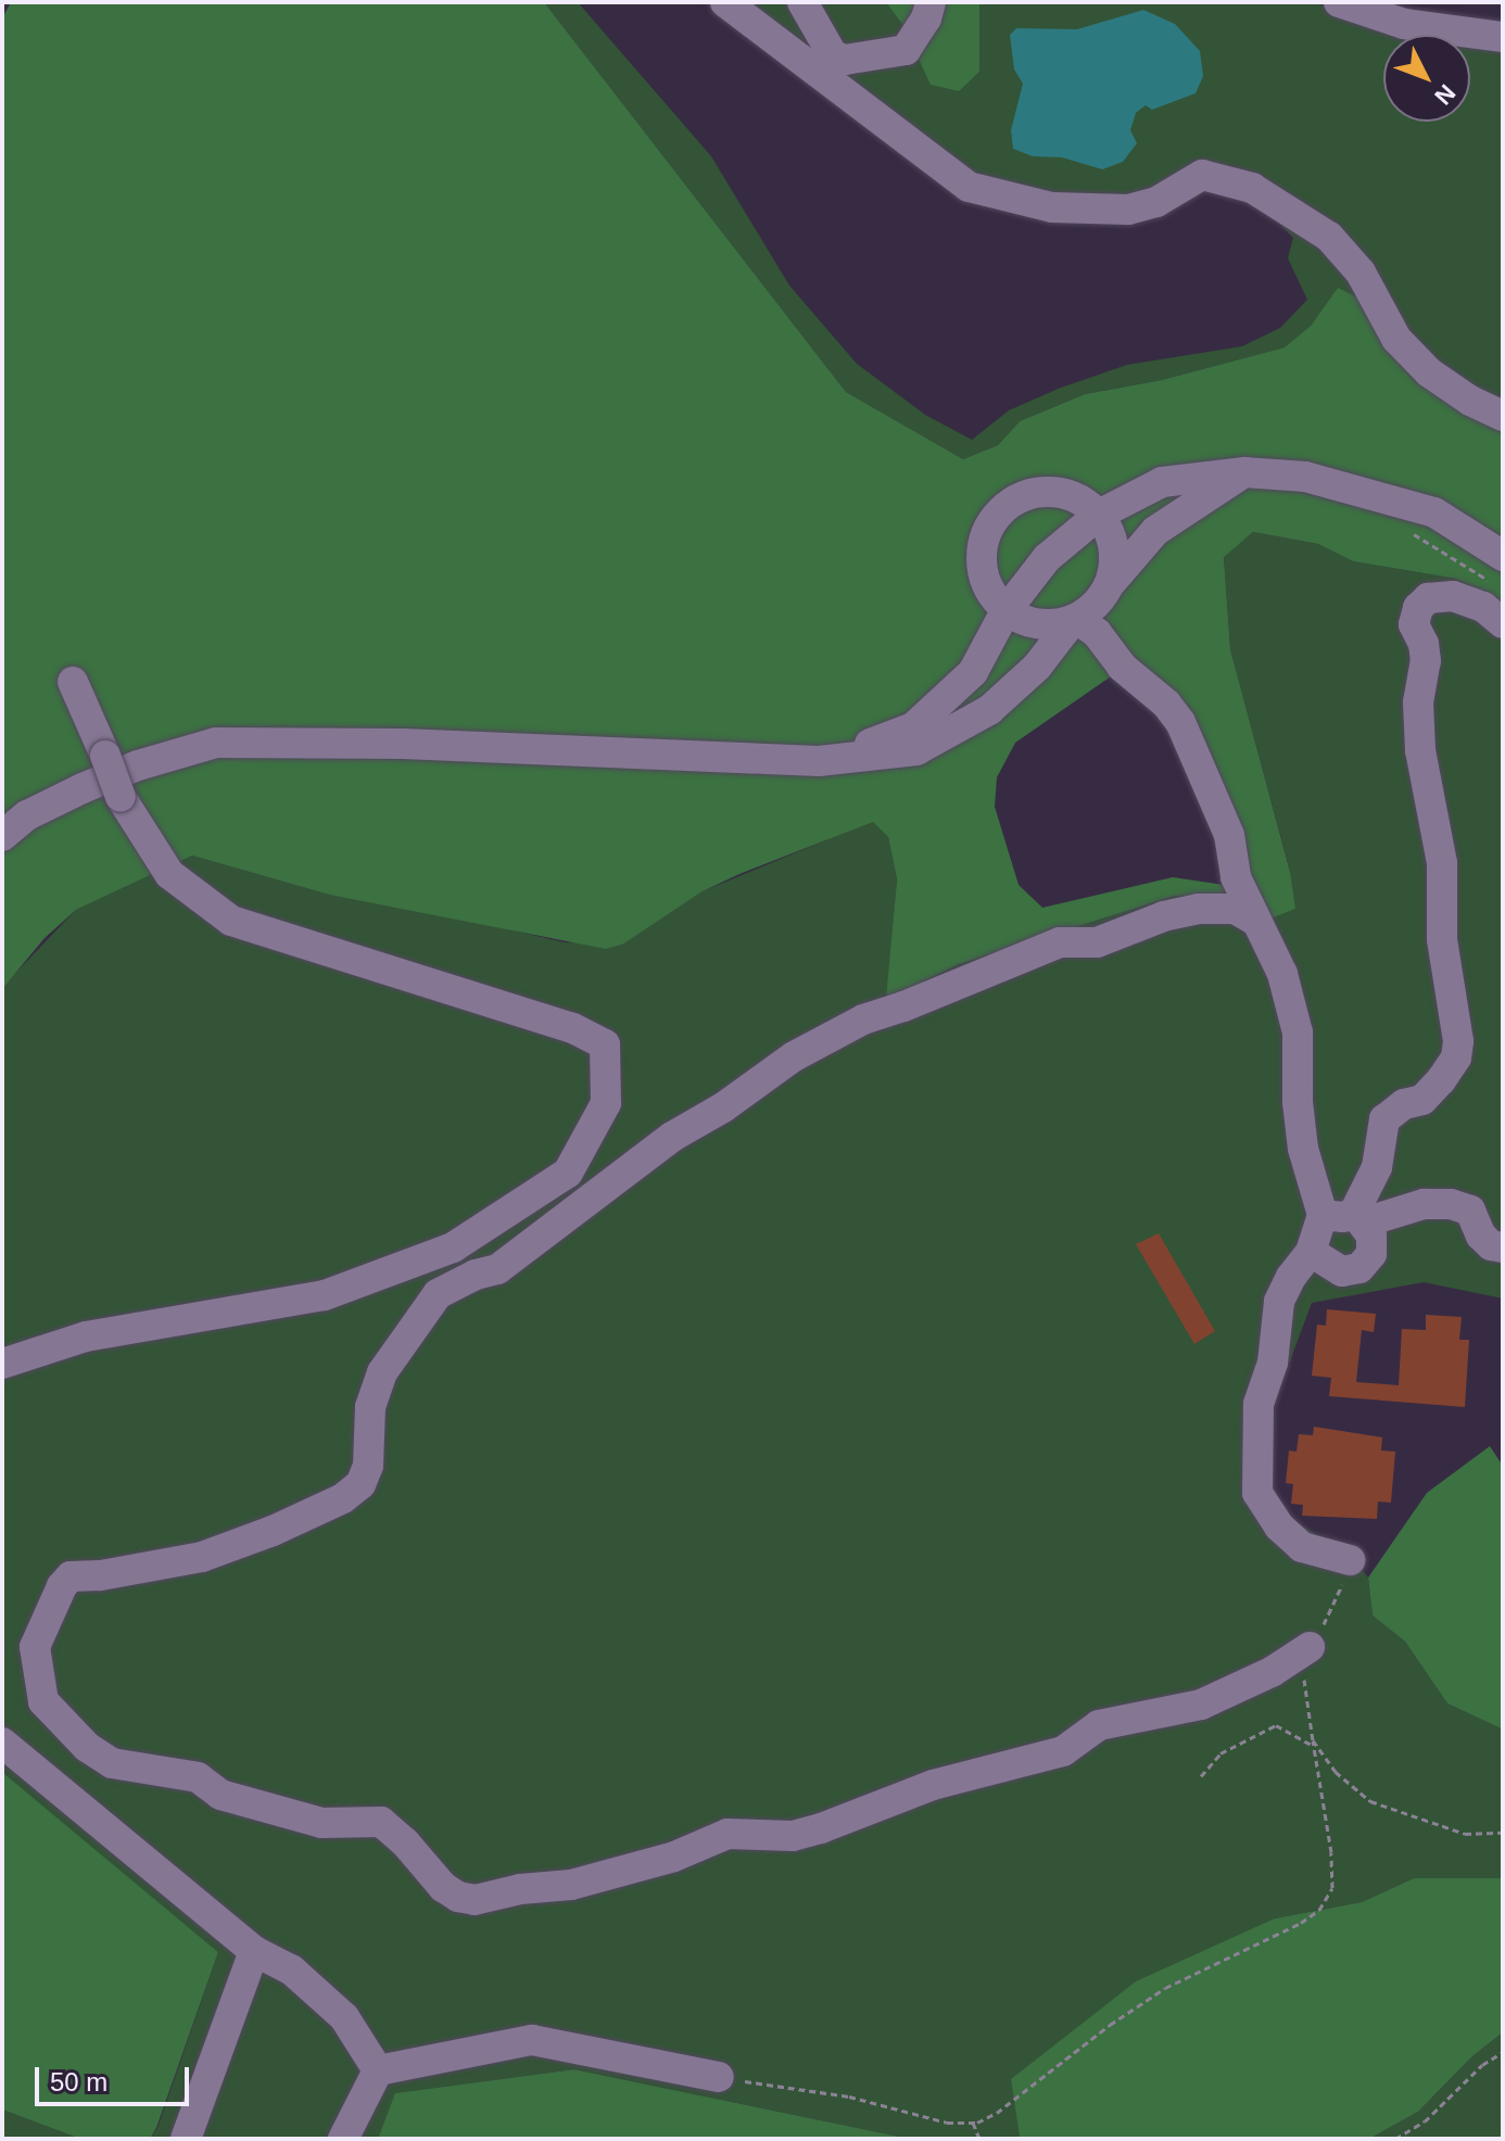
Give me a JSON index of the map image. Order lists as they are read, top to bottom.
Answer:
{
  "scale_bar": "50 m",
  "north": "bottom right"
}
